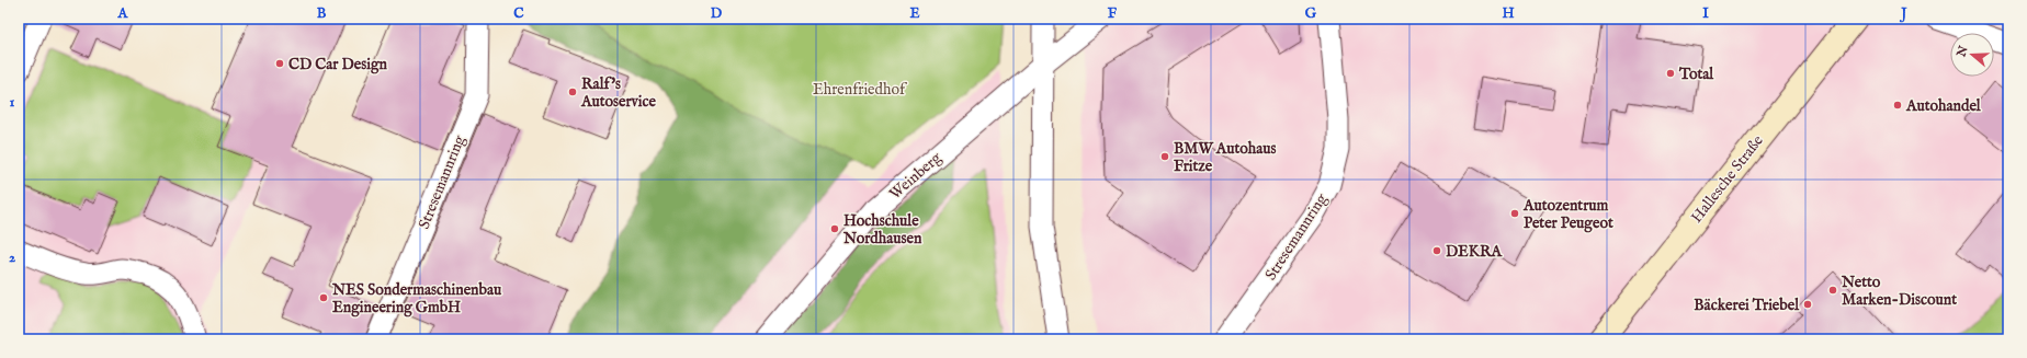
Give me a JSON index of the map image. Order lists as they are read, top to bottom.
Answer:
{
  "streets": {
    "main road": ["Hallesche Straße"],
    "street": ["Weinberg", "Stresemannring"]
  },
  "parks": ["Ehrenfriedhof"],
  "places": [
    "CD Car Design",
    "Total",
    "Ralf's Autoservice",
    "Autohandel",
    "BMW Autohaus Fritze",
    "Autozentrum Peter Peugeot",
    "Hochschule Nordhausen",
    "DEKRA",
    "Netto Marken-Discount",
    "NES Sondermaschinenbau Engineering GmbH",
    "Bäckerei Triebel"
  ],
  "north": "left",
  "grid": {
    "columns": [
      "A",
      "B",
      "C",
      "D",
      "E",
      "F",
      "G",
      "H",
      "I",
      "J"
    ],
    "rows": ["1", "2"]
  }
}
